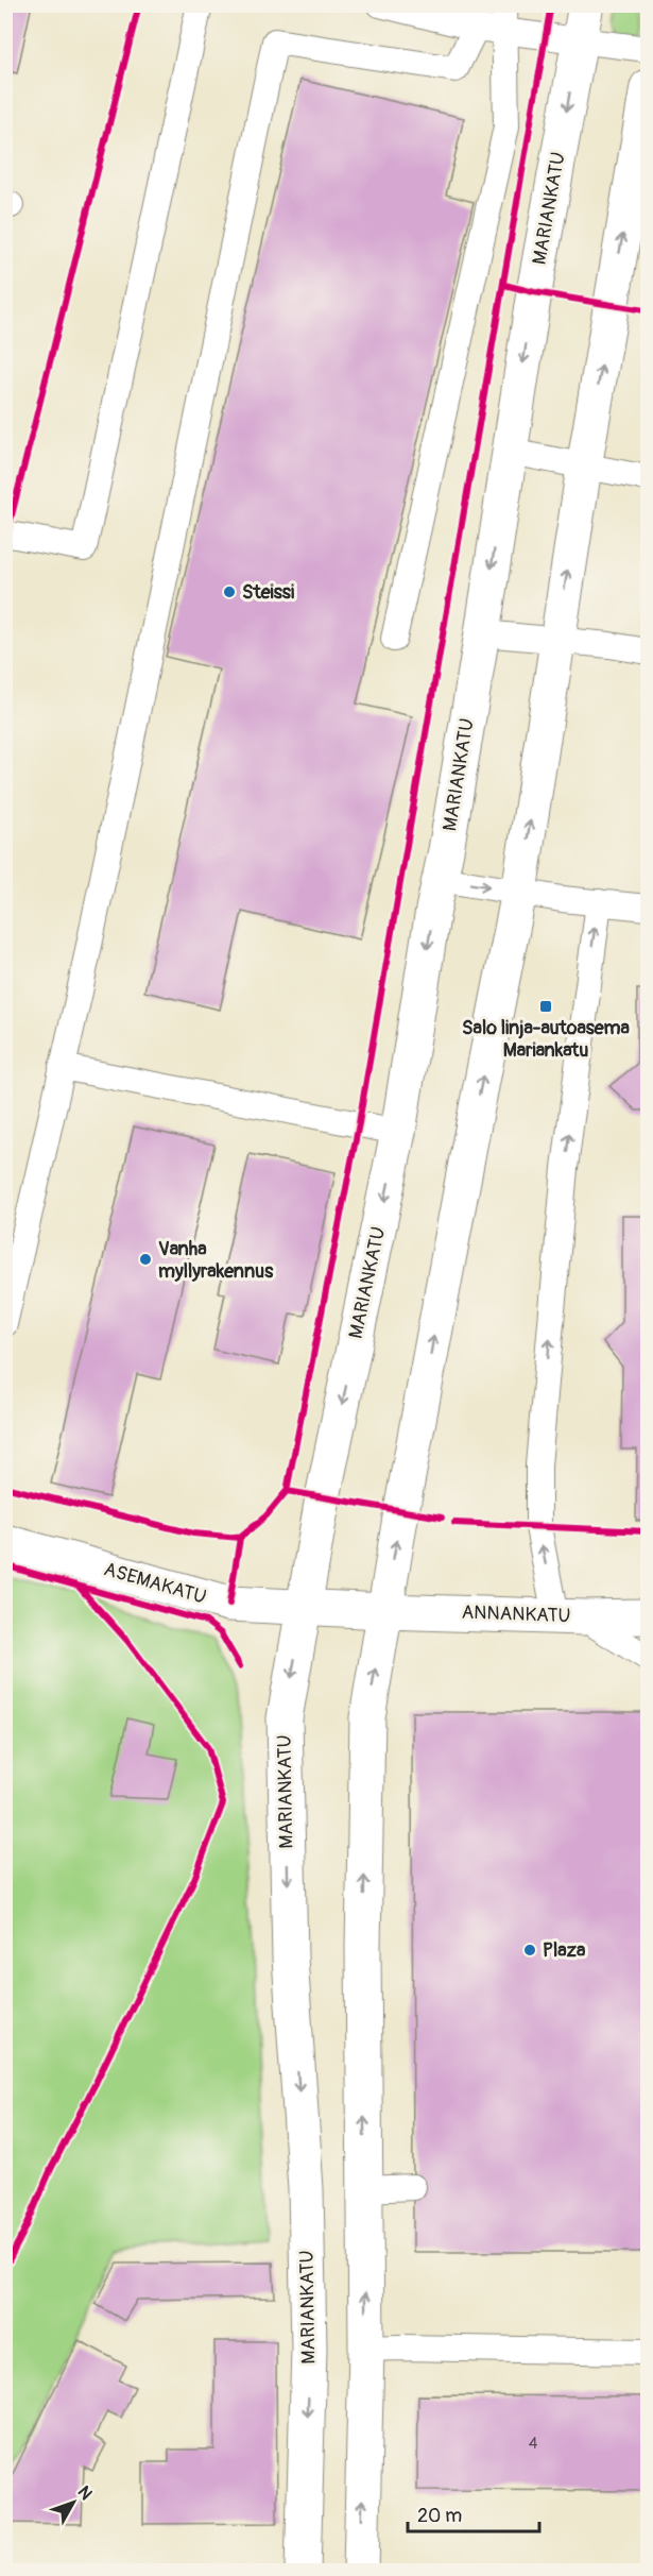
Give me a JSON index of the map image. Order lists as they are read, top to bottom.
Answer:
{
  "streets": {
    "main road": ["MARIANKATU", "ASEMAKATU", "ANNANKATU"]
  },
  "crossings": [
    ["MARIANKATU", "ASEMAKATU"],
    ["ASEMAKATU", "ANNANKATU"]
  ],
  "places": {
    "other": ["Steissi", "Vanha myllyrakennus", "Plaza"],
    "transit": ["Salo linja-autoasema Mariankatu"]
  },
  "house_numbers": ["4"],
  "scale_bar": "20 m",
  "north": "top right"
}
